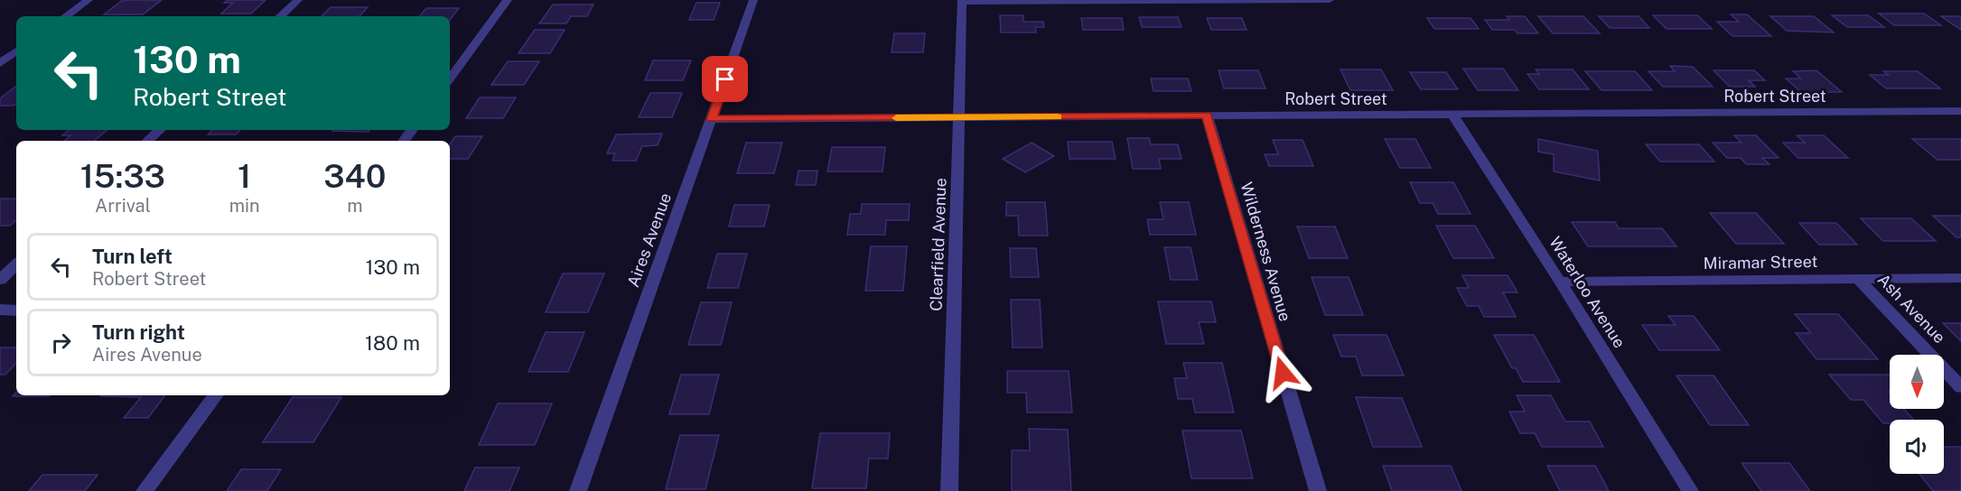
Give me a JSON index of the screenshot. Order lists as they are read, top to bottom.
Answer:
{
  "streets": {
    "street": [
      "Robert Street",
      "Aires Avenue",
      "Clearfield Avenue",
      "Wilderness Avenue",
      "Miramar Street",
      "Waterloo Avenue",
      "Ash Avenue"
    ]
  },
  "crossings": [
    ["Robert Street", "Aires Avenue"],
    ["Robert Street", "Clearfield Avenue"],
    ["Robert Street", "Wilderness Avenue"],
    ["Robert Street", "Waterloo Avenue"],
    ["Miramar Street", "Waterloo Avenue"],
    ["Miramar Street", "Ash Avenue"]
  ],
  "north": "bottom",
  "page": {
    "turn": ["130 m", "Robert Street"],
    "eta": [
      "15:33",
      "Arrival",
      "1",
      "min",
      "340",
      "m"
    ],
    "list": [
      {
        "name": "Turn left",
        "note": "Robert Street",
        "value": "130 m"
      },
      {
        "name": "Turn right",
        "note": "Aires Avenue",
        "value": "180 m"
      }
    ]
  }
}
